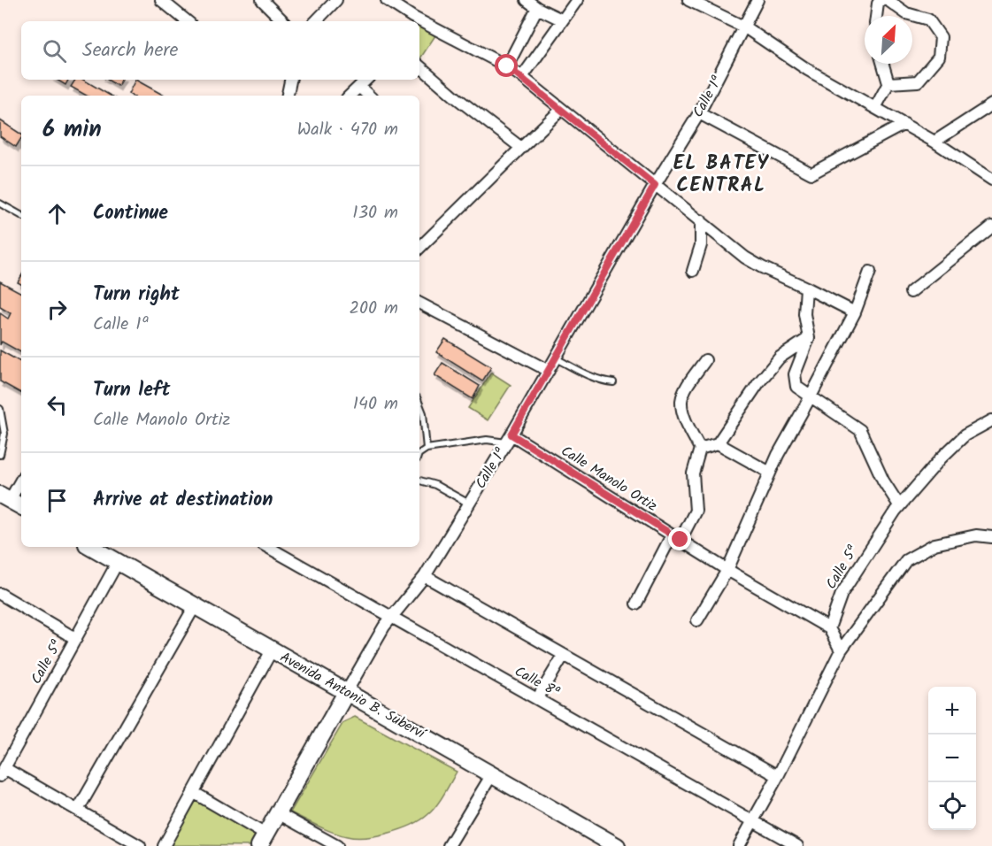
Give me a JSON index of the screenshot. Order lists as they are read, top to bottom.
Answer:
{
  "streets": {
    "main road": ["Calle 1ª", "Avenida Antonio B. Suberví"],
    "street": ["Calle Manolo Ortiz", "Calle 5ª", "Calle 8ª"]
  },
  "crossings": [
    ["Calle 1ª", "Calle Manolo Ortiz"],
    ["Calle 1ª", "Calle 8ª"],
    ["Calle 1ª", "Avenida Antonio B. Suberví"],
    ["Calle Manolo Ortiz", "Calle 5ª"],
    ["Calle 5ª", "Avenida Antonio B. Suberví"]
  ],
  "districts": ["EL BATEY CENTRAL"],
  "north": "top right",
  "page": {
    "search": "Search here",
    "heading": ["6 min", "Walk · 470 m"],
    "list": [
      ["Continue", "130 m"],
      ["Turn right", "Calle 1ª", "200 m"],
      ["Turn left", "Calle Manolo Ortiz", "140 m"],
      "Arrive at destination"
    ],
    "map_buttons": ["+", "−"]
  }
}
